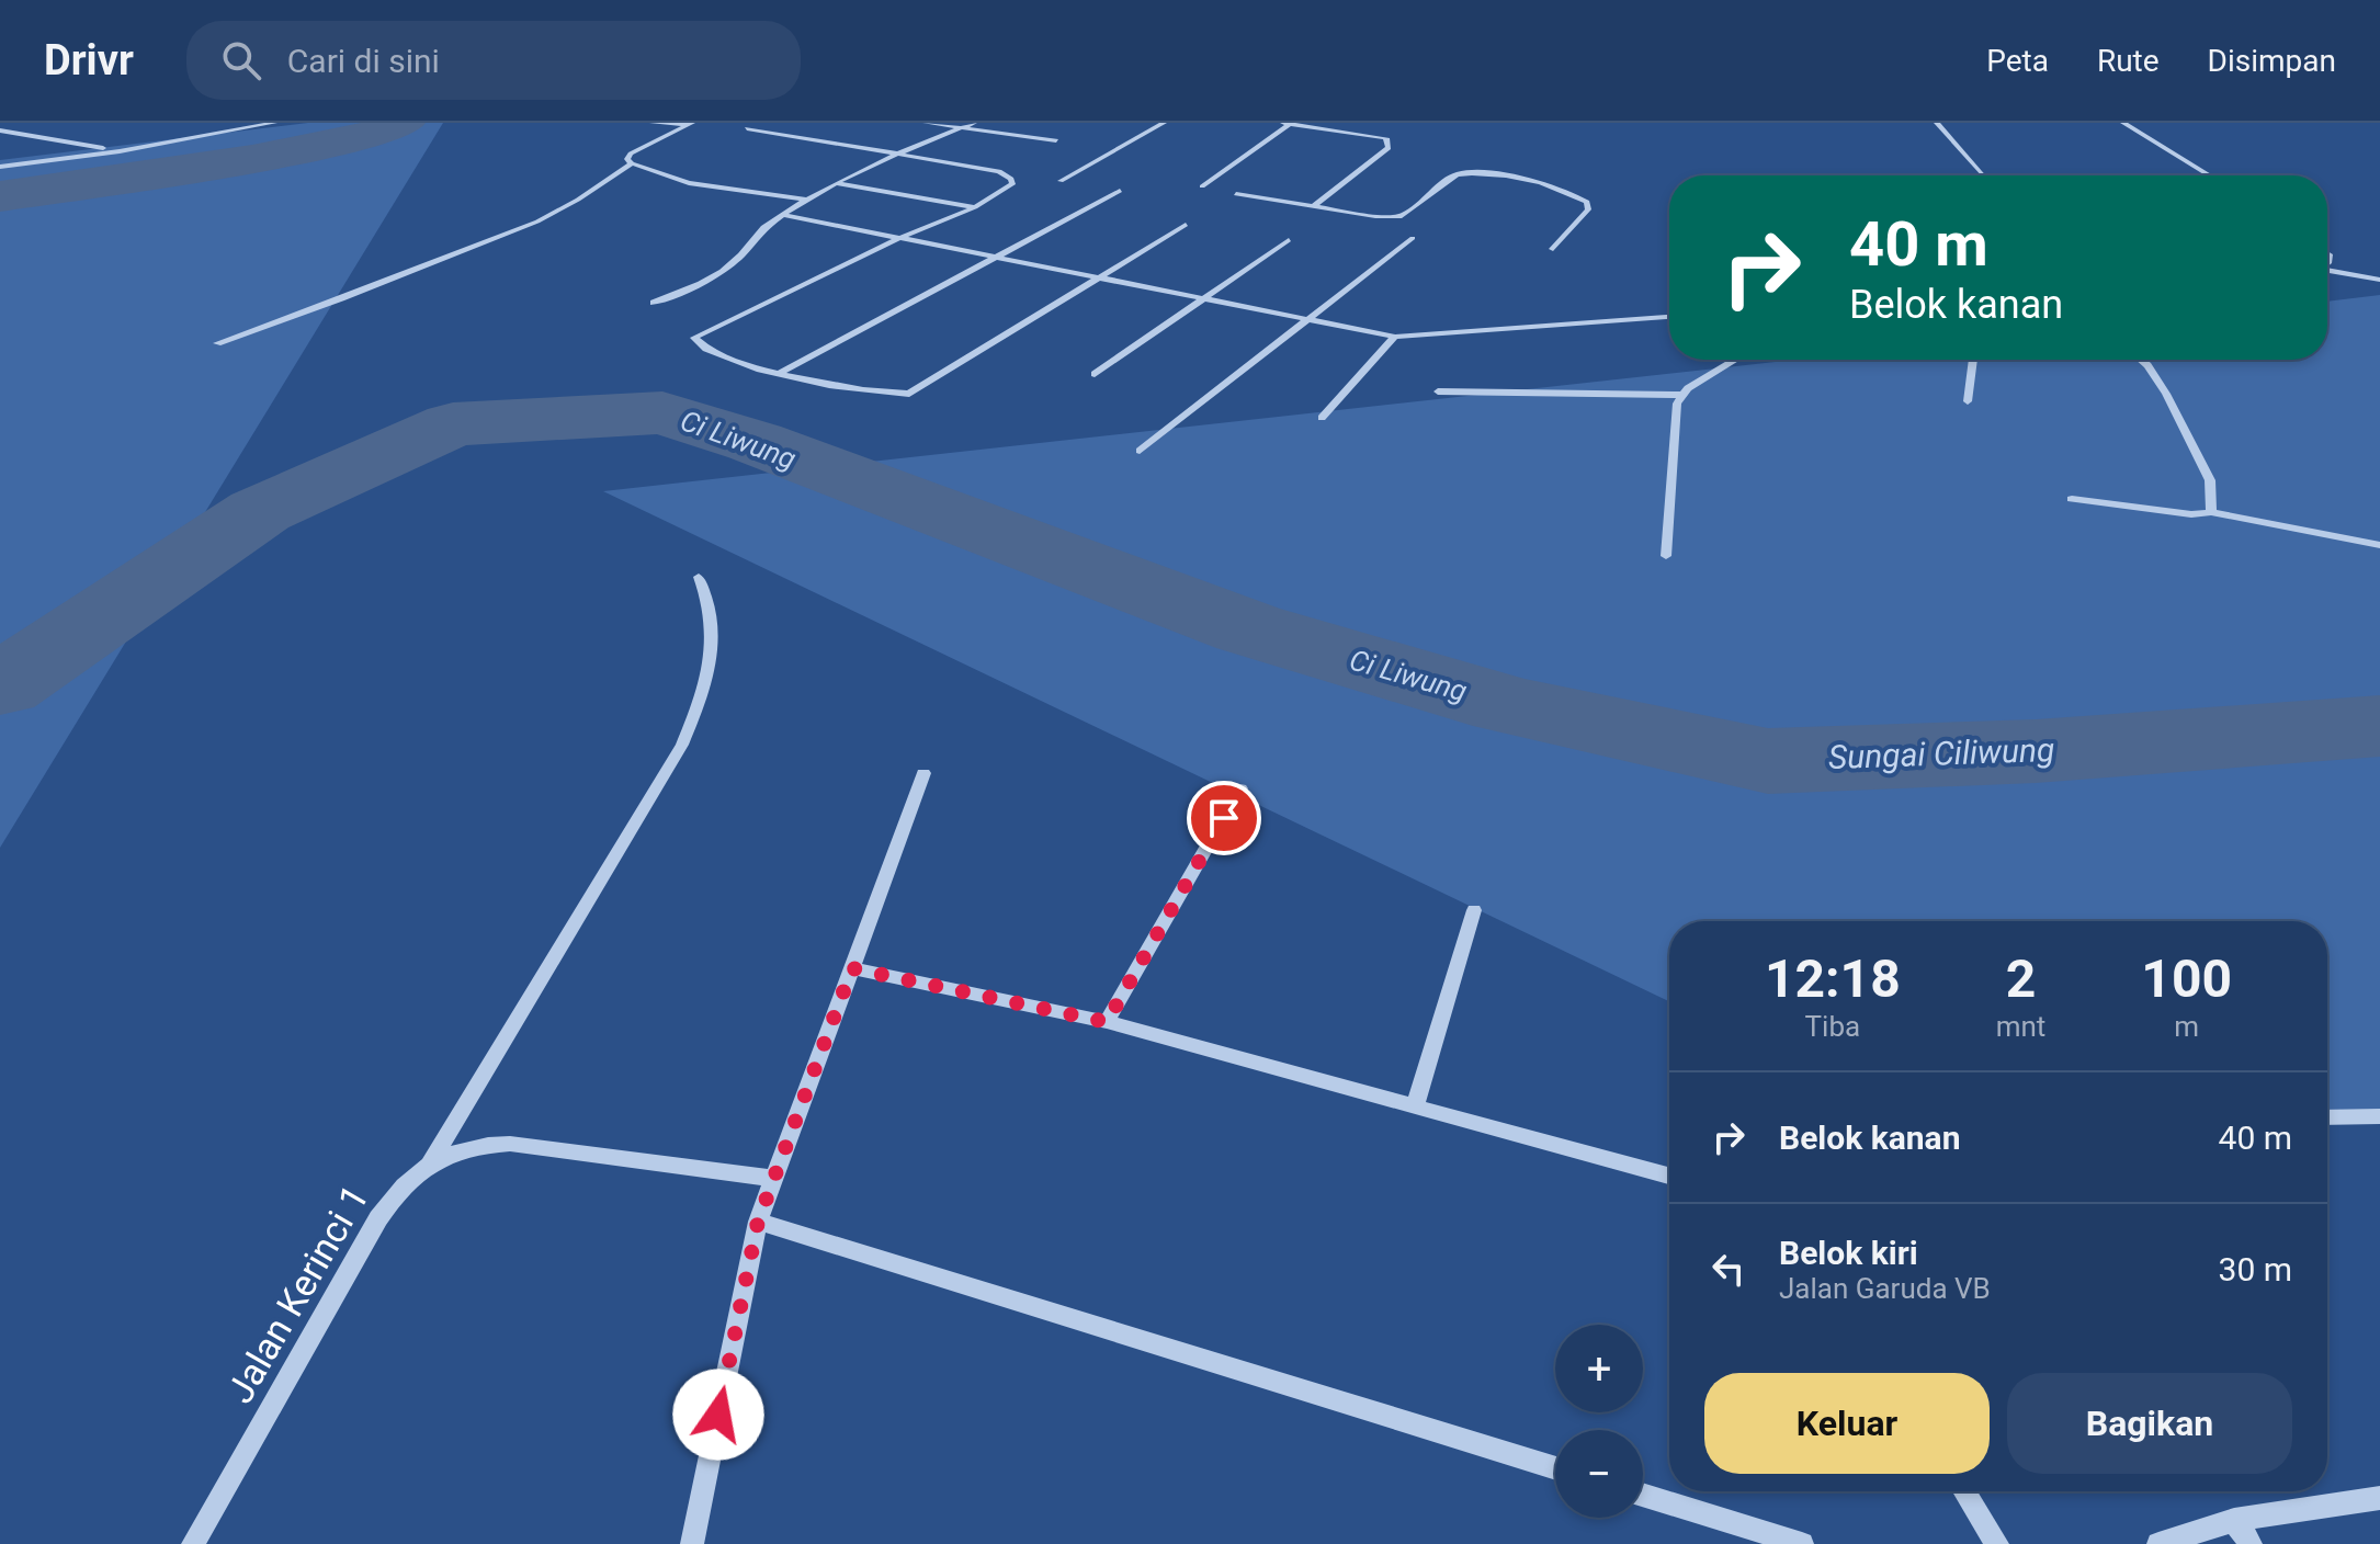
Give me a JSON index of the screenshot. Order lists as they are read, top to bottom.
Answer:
{
  "streets": {
    "street": ["Jalan Kerinci 1"]
  },
  "water": ["Ci Liwung", "Sungai Ciliwung"],
  "page": {
    "header": "Drivr",
    "search": "Cari di sini",
    "nav": ["Peta", "Rute", "Disimpan"],
    "turn": ["40 m", "Belok kanan"],
    "eta": [
      "12:18",
      "Tiba",
      "2",
      "mnt",
      "100",
      "m"
    ],
    "list": [
      {
        "name": "Belok kanan",
        "value": "40 m"
      },
      {
        "name": "Belok kiri",
        "note": "Jalan Garuda VB",
        "value": "30 m"
      }
    ],
    "map_buttons": ["+", "−"],
    "buttons": ["Keluar", "Bagikan"]
  }
}
